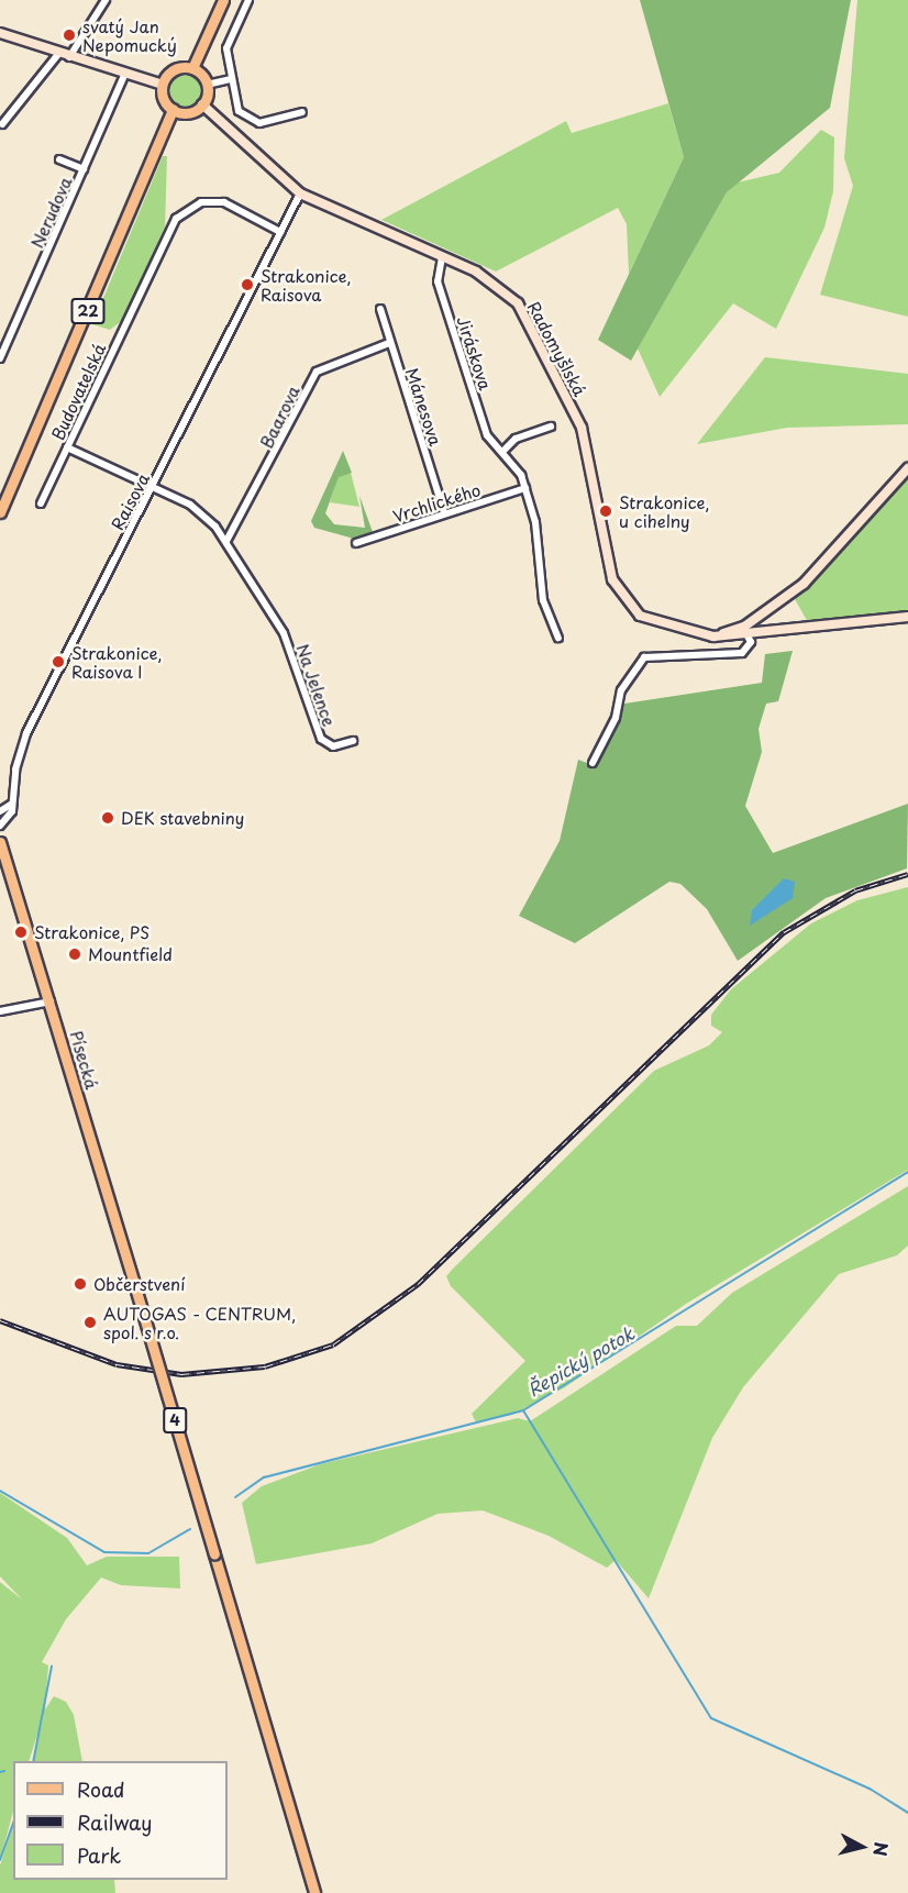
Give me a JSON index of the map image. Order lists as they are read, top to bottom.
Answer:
{
  "streets": {
    "main road": [
      "22",
      "Radomyšlská",
      "Písecká",
      "4"
    ],
    "street": [
      "Nerudova",
      "Jiráskova",
      "Budovatelská",
      "Mánesova",
      "Baarova",
      "Raisova",
      "Vrchlického",
      "Na Jelence"
    ]
  },
  "crossings": [
    ["22", "Radomyšlská"],
    ["Radomyšlská", "Jiráskova"],
    ["Radomyšlská", "Raisova"],
    ["Jiráskova", "Vrchlického"],
    ["Budovatelská", "Raisova"],
    ["Budovatelská", "Na Jelence"],
    ["Mánesova", "Baarova"],
    ["Mánesova", "Vrchlického"],
    ["Baarova", "Na Jelence"],
    ["Raisova", "Na Jelence"]
  ],
  "water": ["Řepický potok"],
  "places": [
    "svatý Jan Nepomucký",
    "Strakonice, Raisova",
    "Strakonice, u cihelny",
    "Strakonice, Raisova I",
    "DEK stavebniny",
    "Strakonice, PS",
    "Mountfield",
    "Občerstvení",
    "AUTOGAS - CENTRUM, spol. s r.o."
  ],
  "legend": ["Road", "Railway", "Park"],
  "north": "right"
}
